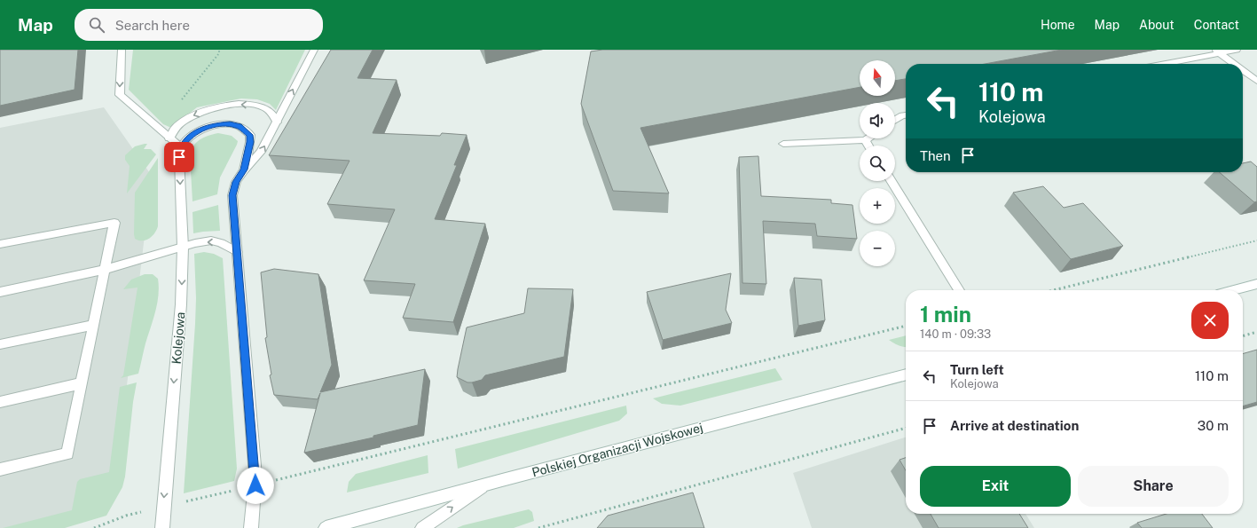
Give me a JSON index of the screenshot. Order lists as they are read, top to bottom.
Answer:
{
  "streets": {
    "street": ["Kolejowa", "Polskiej Organizacji Wojskowej"]
  },
  "north": "top",
  "page": {
    "header": "Map",
    "search": "Search here",
    "nav": [
      "Home",
      "Map",
      "About",
      "Contact"
    ],
    "map_buttons": ["+", "−"],
    "turn": ["110 m", "Kolejowa"],
    "then": "Then",
    "heading": ["1 min", "140 m · 09:33"],
    "list": [
      {
        "name": "Turn left",
        "note": "Kolejowa",
        "value": "110 m"
      },
      {
        "name": "Arrive at destination",
        "value": "30 m"
      }
    ],
    "buttons": ["Exit", "Share"]
  }
}
